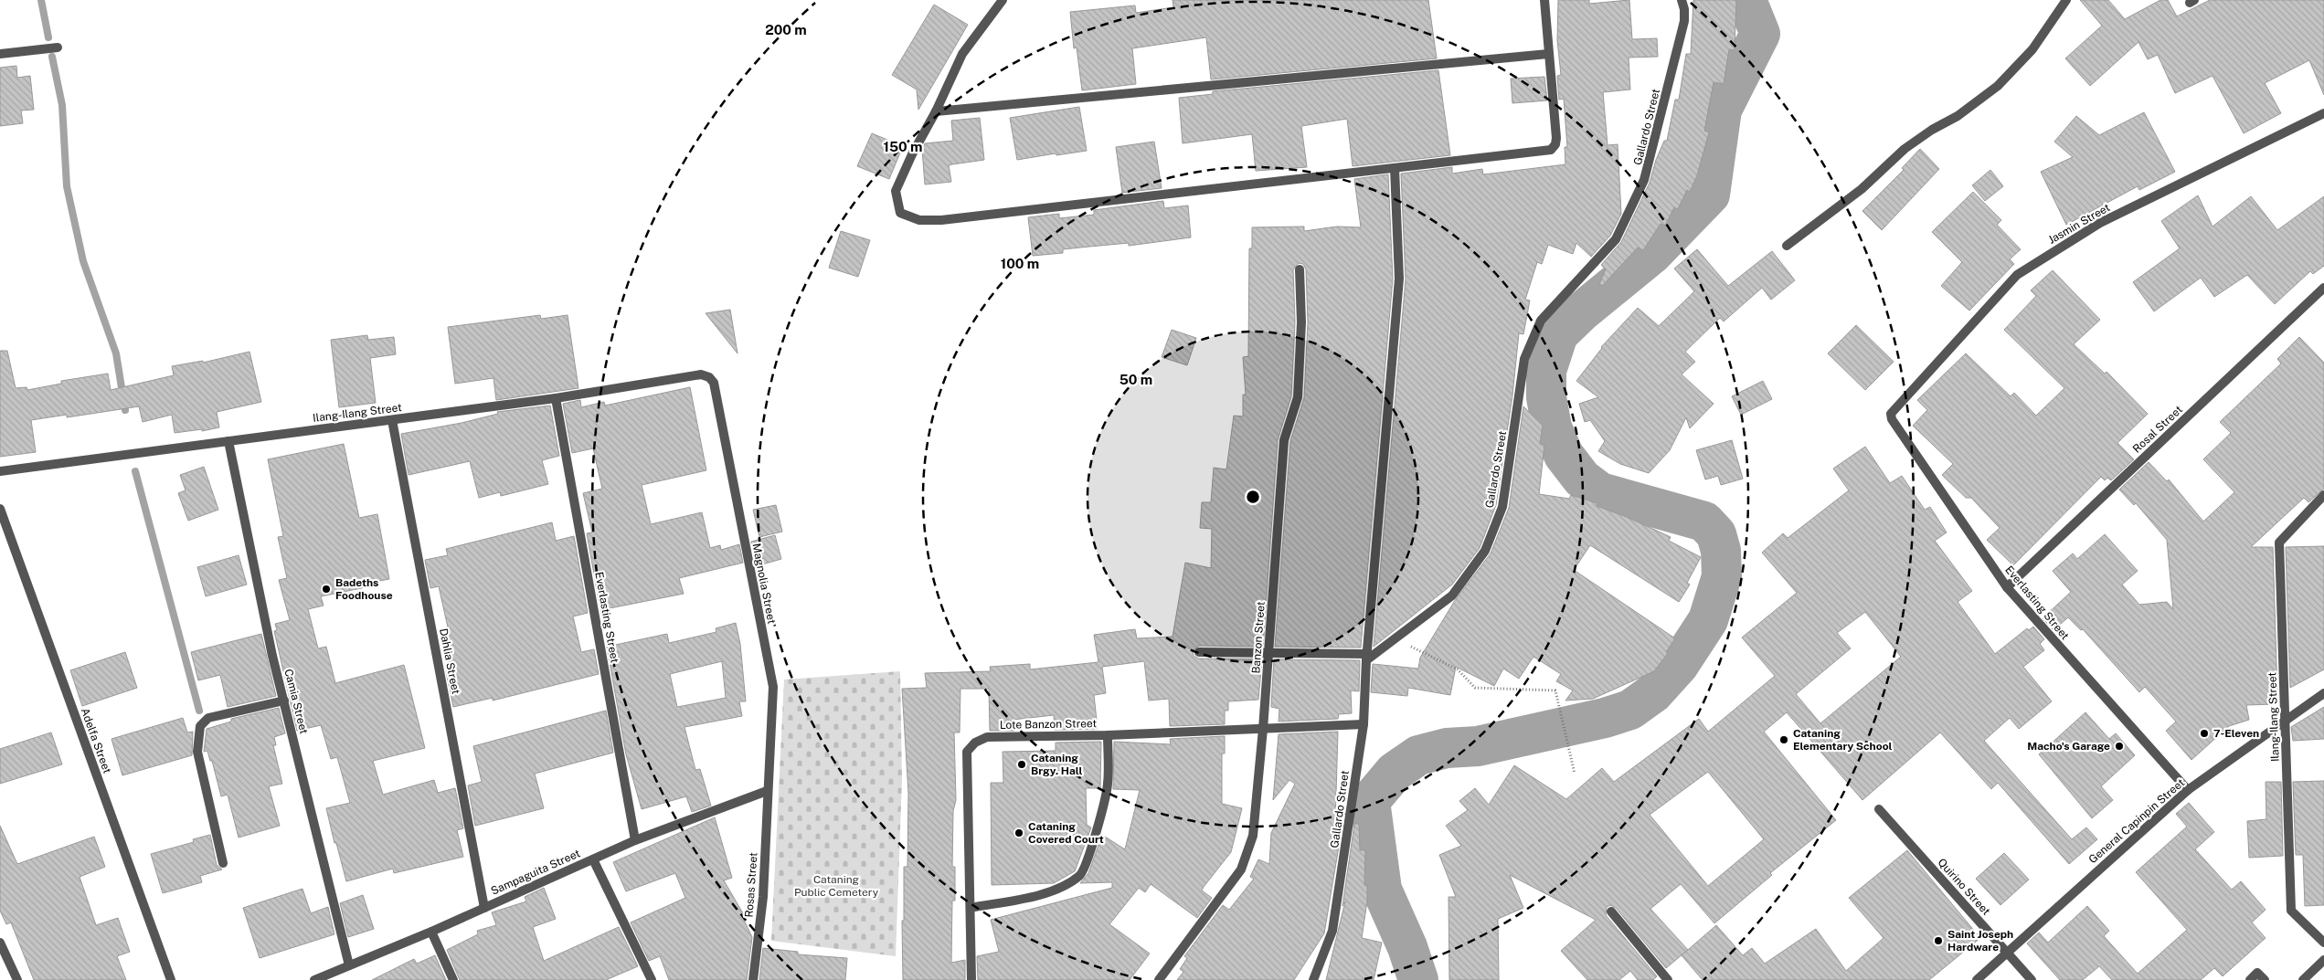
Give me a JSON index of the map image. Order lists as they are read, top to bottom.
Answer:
{
  "streets": {
    "street": [
      "Gallardo Street",
      "Jasmin Street",
      "Ilang-Ilang Street",
      "Rosal Street",
      "Magnolia Street",
      "Everlasting Street",
      "Banzon Street",
      "Dahlia Street",
      "Camia Street",
      "Lote Banzon Street",
      "Adelfa Street",
      "General Capinpin Street",
      "Sampaguita Street",
      "Rosas Street",
      "Quirino Street"
    ]
  },
  "crossings": [
    ["Gallardo Street", "Lote Banzon Street"],
    ["Jasmin Street", "Everlasting Street"],
    ["Ilang-Ilang Street", "Magnolia Street"],
    ["Ilang-Ilang Street", "Everlasting Street"],
    ["Ilang-Ilang Street", "Dahlia Street"],
    ["Ilang-Ilang Street", "Camia Street"],
    ["Ilang-Ilang Street", "General Capinpin Street"],
    ["Rosal Street", "Everlasting Street"],
    ["Magnolia Street", "Sampaguita Street"],
    ["Magnolia Street", "Rosas Street"],
    ["Everlasting Street", "General Capinpin Street"],
    ["Everlasting Street", "Sampaguita Street"],
    ["Banzon Street", "Lote Banzon Street"],
    ["Dahlia Street", "Sampaguita Street"],
    ["Camia Street", "Sampaguita Street"],
    ["General Capinpin Street", "Quirino Street"],
    ["Sampaguita Street", "Rosas Street"]
  ],
  "parks": ["Cataning Public Cemetery"],
  "places": [
    "Badeths Foodhouse",
    "7-Eleven",
    "Cataning Elementary School",
    "Macho's Garage",
    "Cataning Brgy. Hall",
    "Cataning Covered Court",
    "Saint Joseph Hardware"
  ],
  "rings": [
    "200 m",
    "150 m",
    "100 m",
    "50 m"
  ]
}
